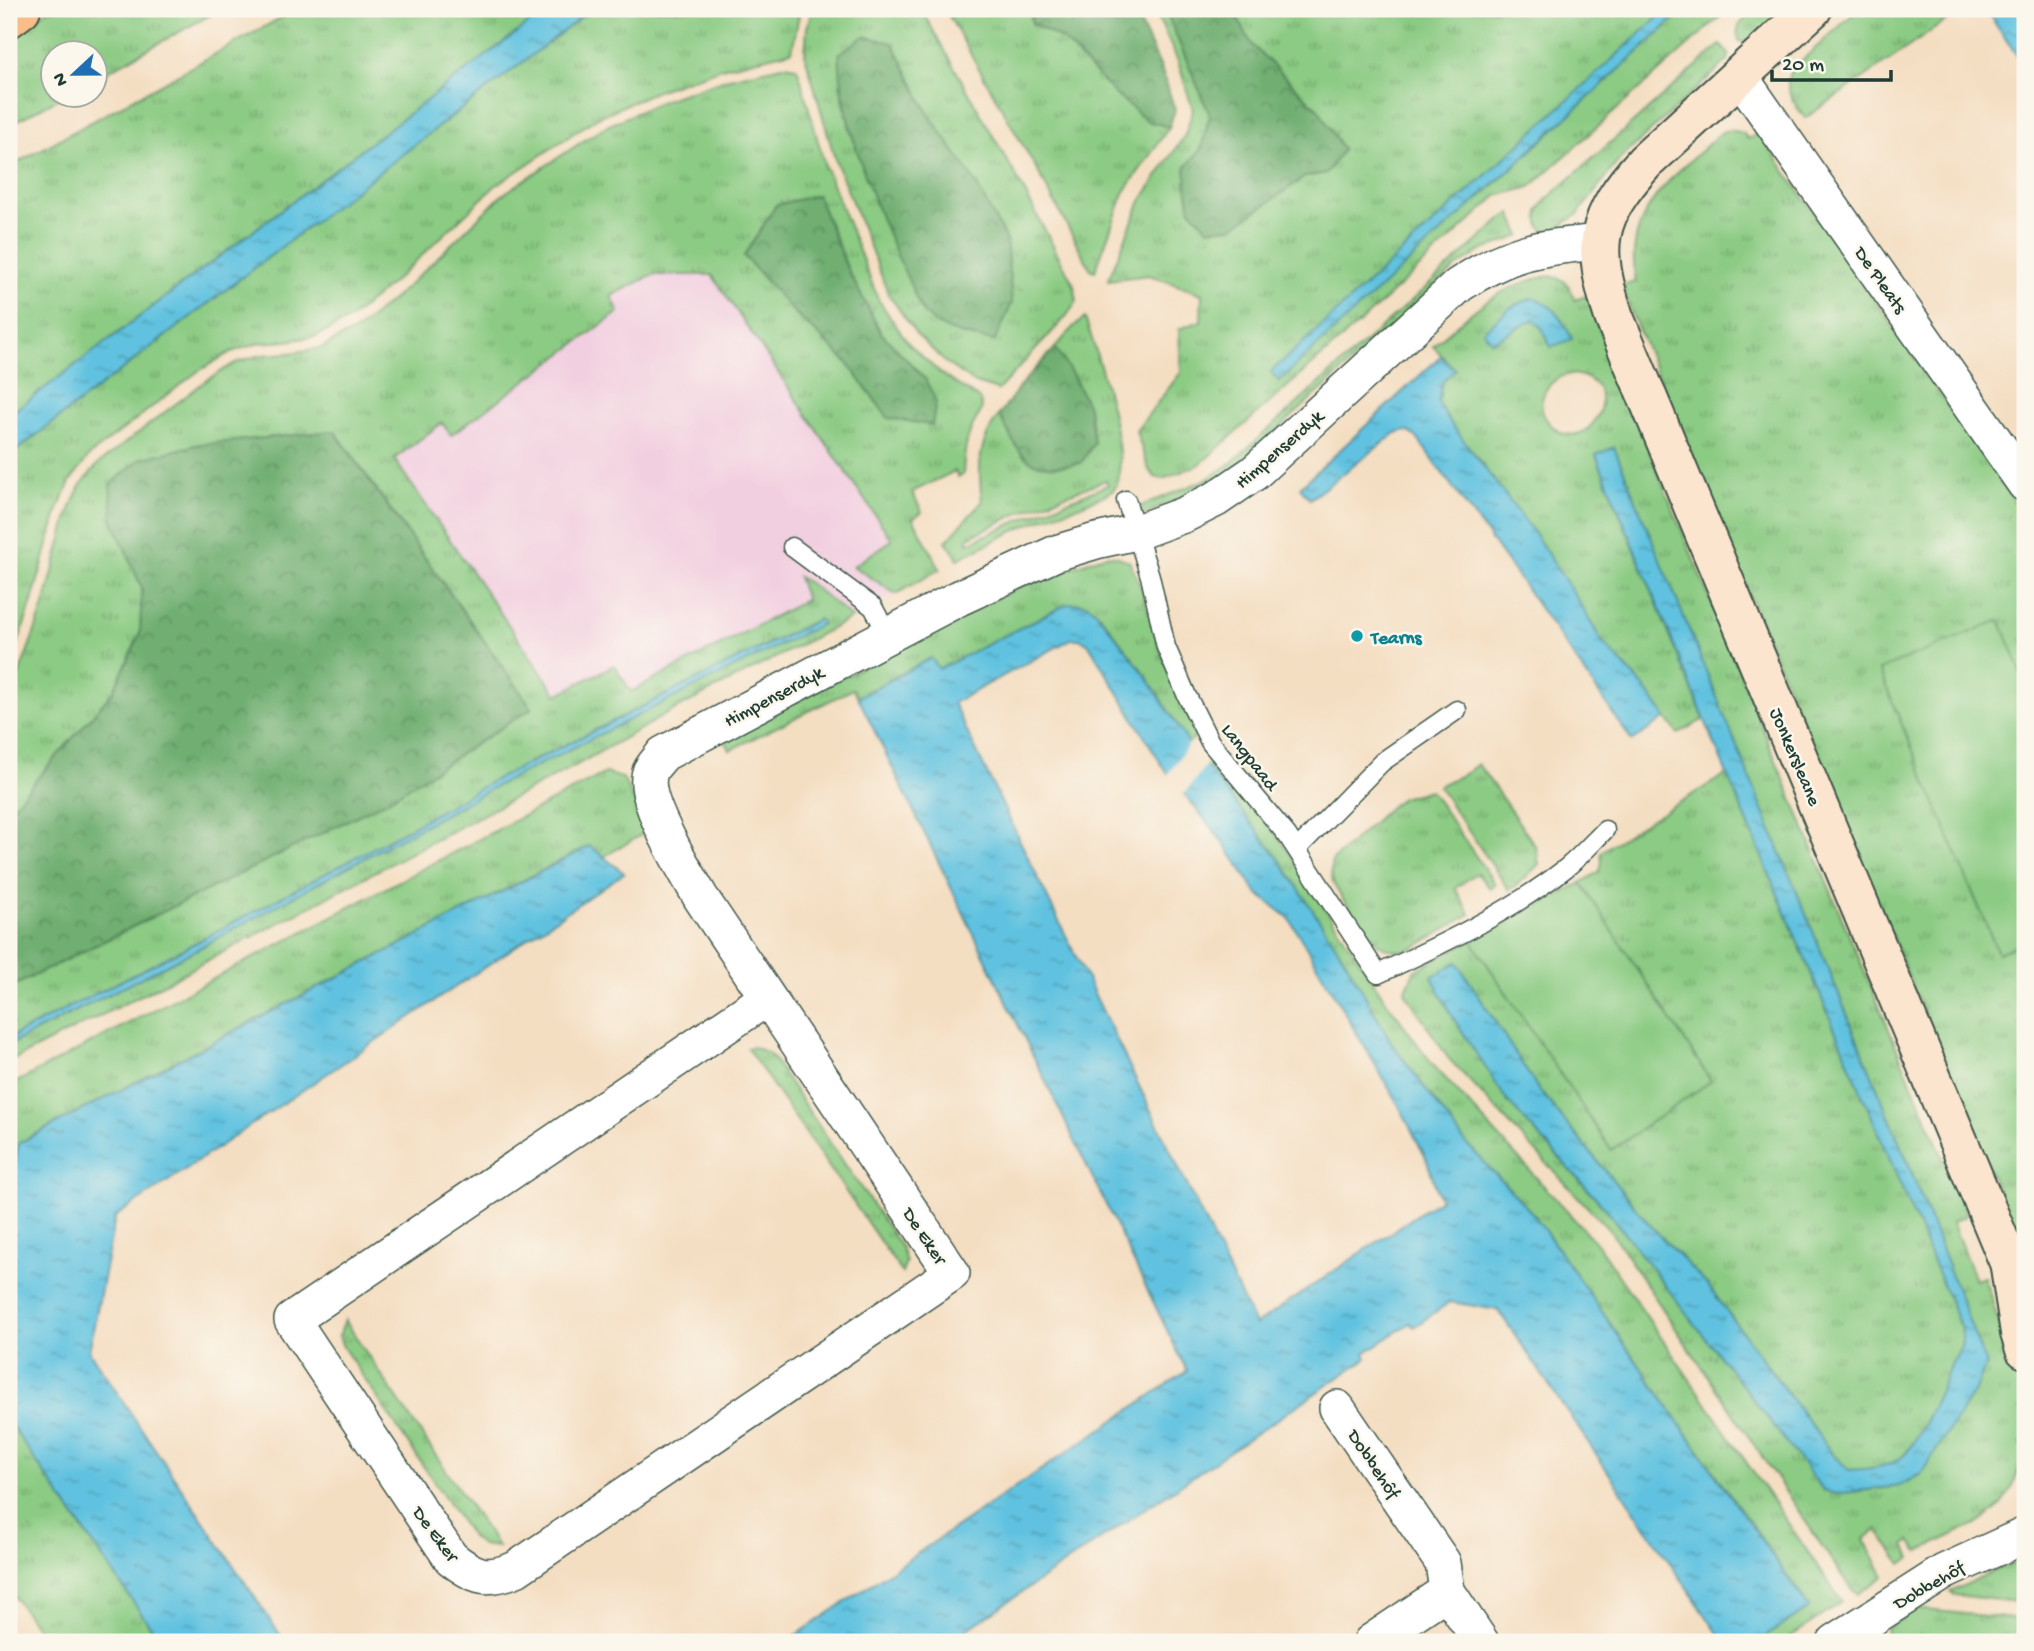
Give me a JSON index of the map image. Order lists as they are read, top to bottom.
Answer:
{
  "streets": {
    "street": [
      "De Pleats",
      "Himpenserdyk",
      "Jonkersleane",
      "De Eker",
      "Dobbehôf"
    ],
    "lane": ["Langpaad"]
  },
  "crossings": [
    ["Himpenserdyk", "Langpaad"],
    ["Himpenserdyk", "Jonkersleane"],
    ["Himpenserdyk", "De Eker"]
  ],
  "places": ["Tearns"],
  "scale_bar": "20 m",
  "north": "left"
}
